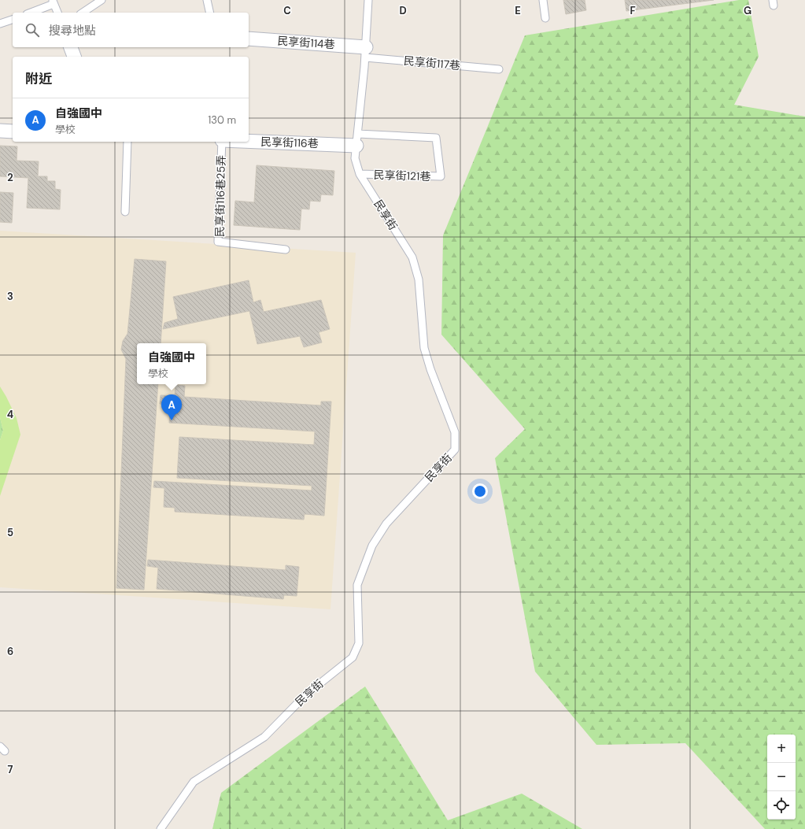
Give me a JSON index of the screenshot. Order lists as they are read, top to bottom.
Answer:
{
  "streets": {
    "street": ["民享街114巷", "民享街116巷"],
    "lane": [
      "民享街117巷",
      "民享街121巷",
      "民享街116巷25弄",
      "民享街"
    ]
  },
  "crossings": [
    ["民享街114巷", "民享街117巷"],
    ["民享街114巷", "民享街"],
    ["民享街117巷", "民享街"],
    ["民享街116巷", "民享街121巷"],
    ["民享街116巷", "民享街"],
    ["民享街121巷", "民享街"]
  ],
  "page": {
    "search": "搜尋地點",
    "heading": "附近",
    "list": [
      {
        "mark": "A",
        "name": "自強國中",
        "note": "學校",
        "value": "130 m"
      }
    ],
    "popup": ["自強國中", "學校"],
    "pins": "A",
    "map_buttons": ["+", "−"]
  },
  "grid": {
    "columns": [
      "C",
      "D",
      "E",
      "F",
      "G"
    ],
    "rows": [
      "2",
      "3",
      "4",
      "5",
      "6",
      "7"
    ]
  }
}
